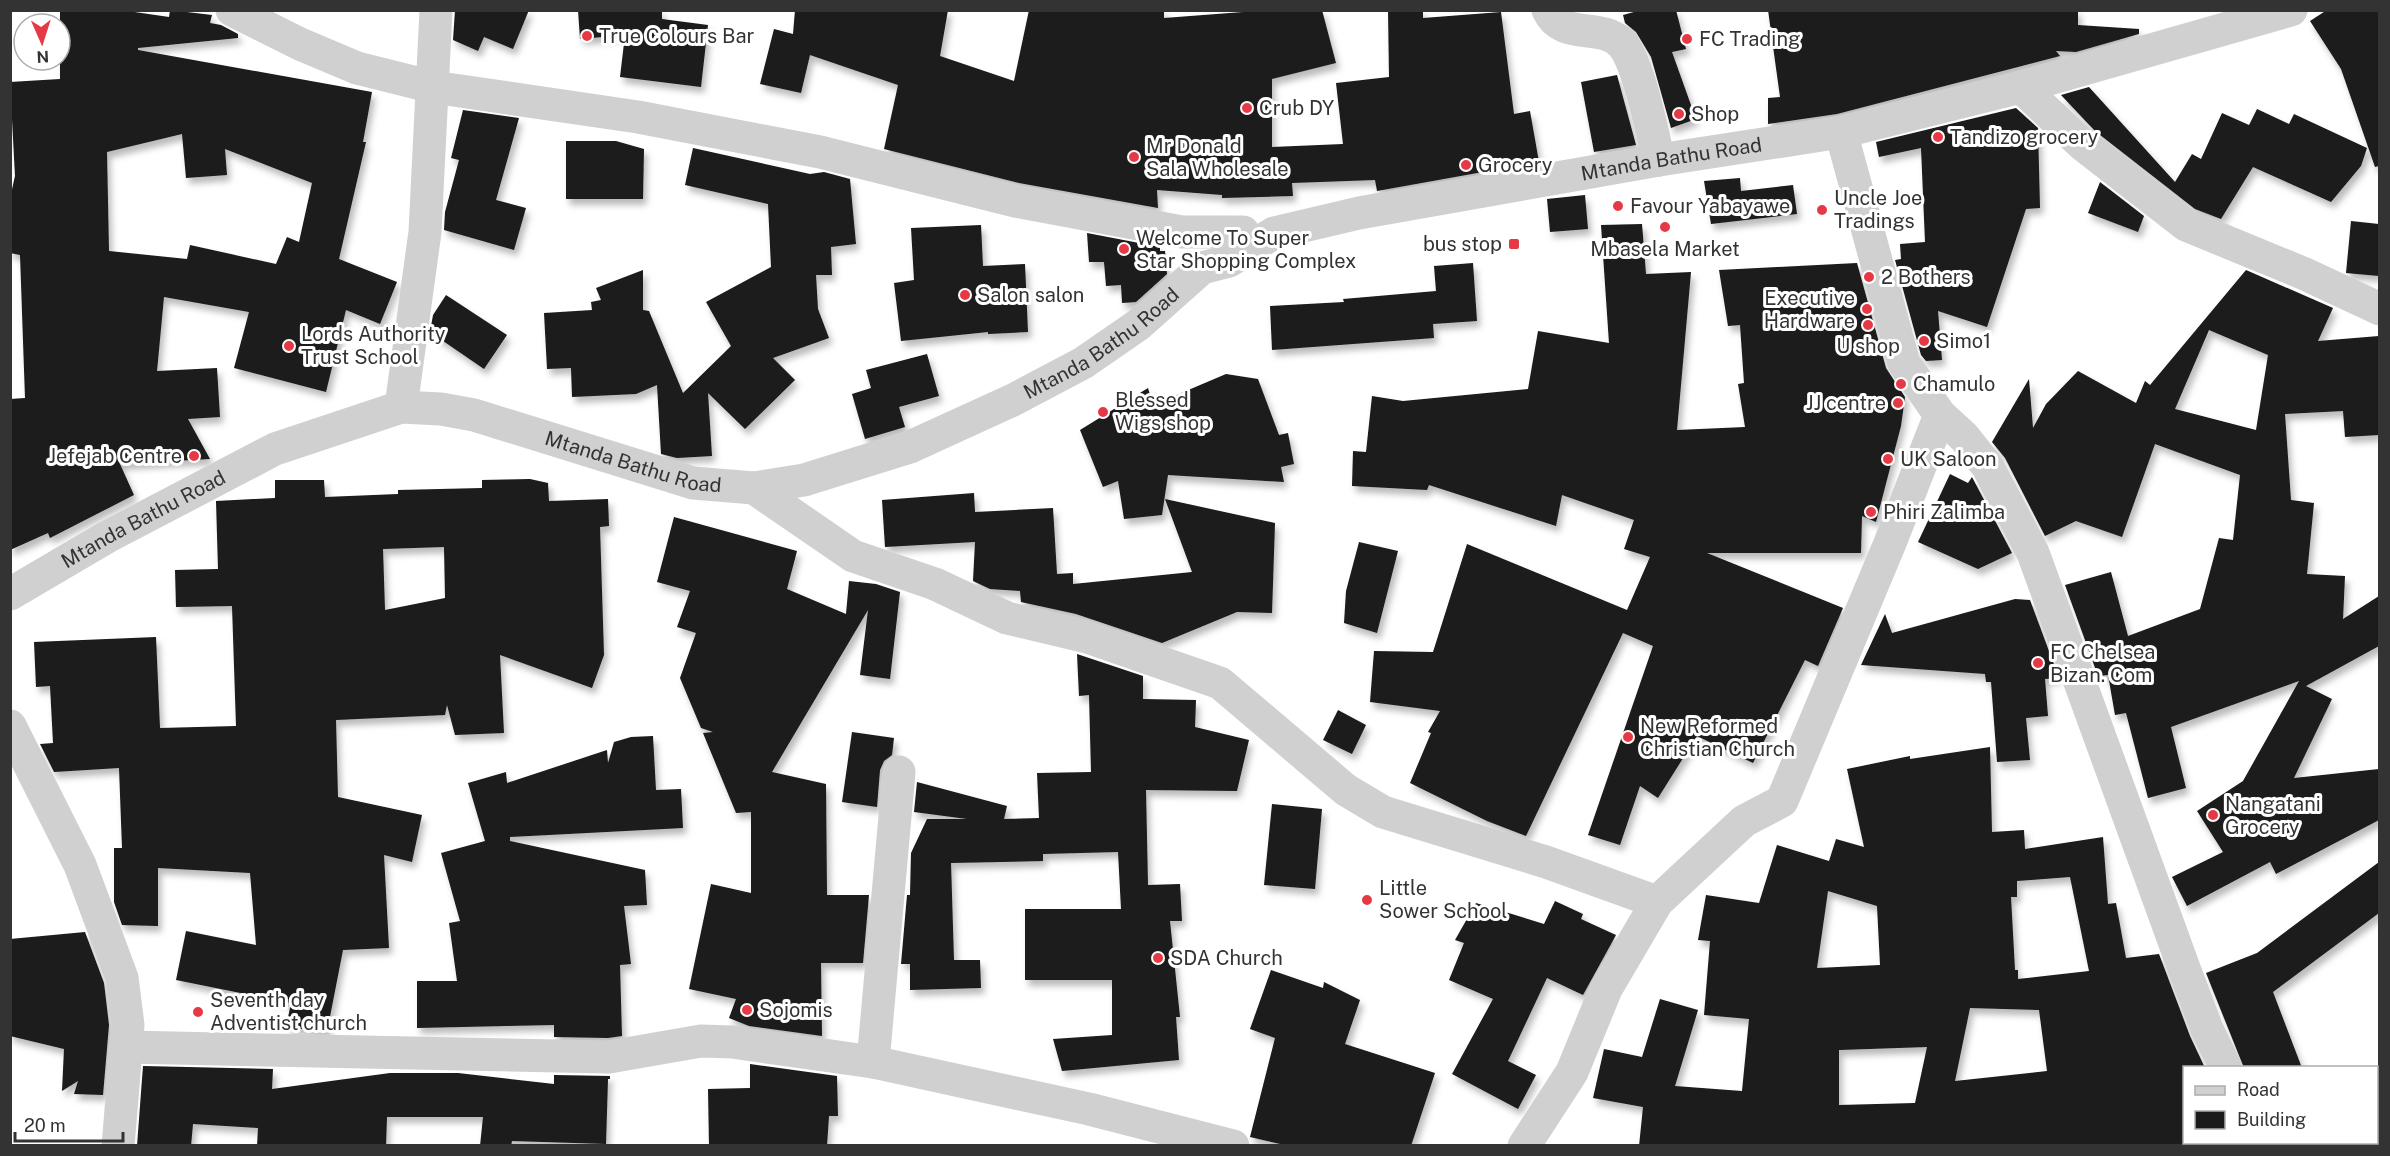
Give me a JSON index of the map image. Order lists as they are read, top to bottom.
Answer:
{
  "streets": {
    "street": ["Mtanda Bathu Road"]
  },
  "places": {
    "other": [
      "True Colours Bar",
      "FC Trading",
      "Crub DY",
      "Shop",
      "Tandizo grocery",
      "Mr Donald Sala Wholesale",
      "Grocery",
      "Favour Yabayawe",
      "Uncle Joe Tradings",
      "Mbasela Market",
      "Welcome To Super Star Shopping Complex",
      "2 Bothers",
      "Salon salon",
      "Executive Hardware",
      "U shop",
      "Simo1",
      "Lords Authority Trust School",
      "Chamulo",
      "JJ centre",
      "Blessed Wigs shop",
      "Jefejab Centre",
      "UK Saloon",
      "Phiri Zalimba",
      "FC Chelsea Bizan. Com",
      "New Reformed Christian Church",
      "Nangatani Grocery",
      "Little Sower School",
      "SDA Church",
      "Sojomis",
      "Seventh day Adventist church"
    ],
    "transit": ["bus stop"]
  },
  "legend": ["Road", "Building"],
  "scale_bar": "20 m",
  "north": "bottom"
}
